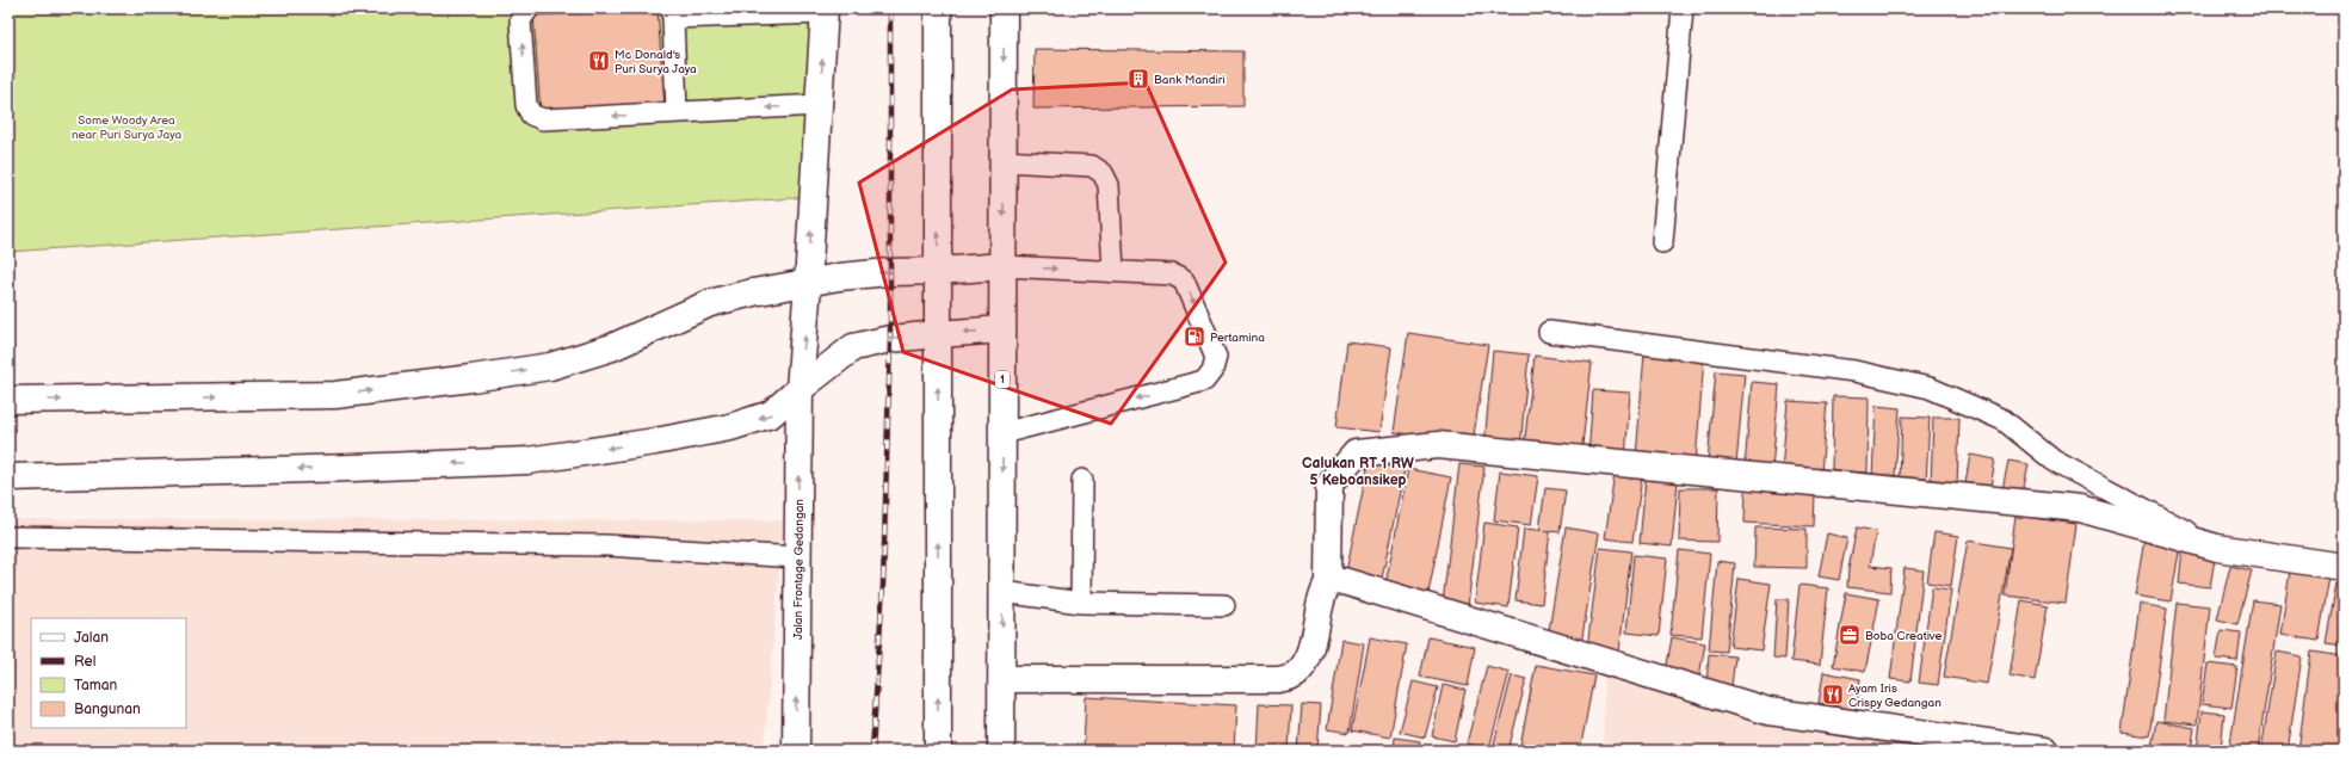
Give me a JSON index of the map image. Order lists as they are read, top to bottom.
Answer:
{
  "streets": {
    "main road": ["1", "Jalan Frontage Gedangan"]
  },
  "districts": ["Calukan RT 1 RW 5 Keboansikep"],
  "parks": ["Some Woody Area near Puri Surya Jaya"],
  "places": {
    "restaurant": ["Mc Donald's Puri Surya Jaya", "Ayam Iris Crispy Gedangan"],
    "building": ["Bank Mandiri"],
    "fuel station": ["Pertamina"],
    "office": ["Boba Creative"]
  },
  "legend": [
    "Jalan",
    "Rel",
    "Taman",
    "Bangunan"
  ]
}
